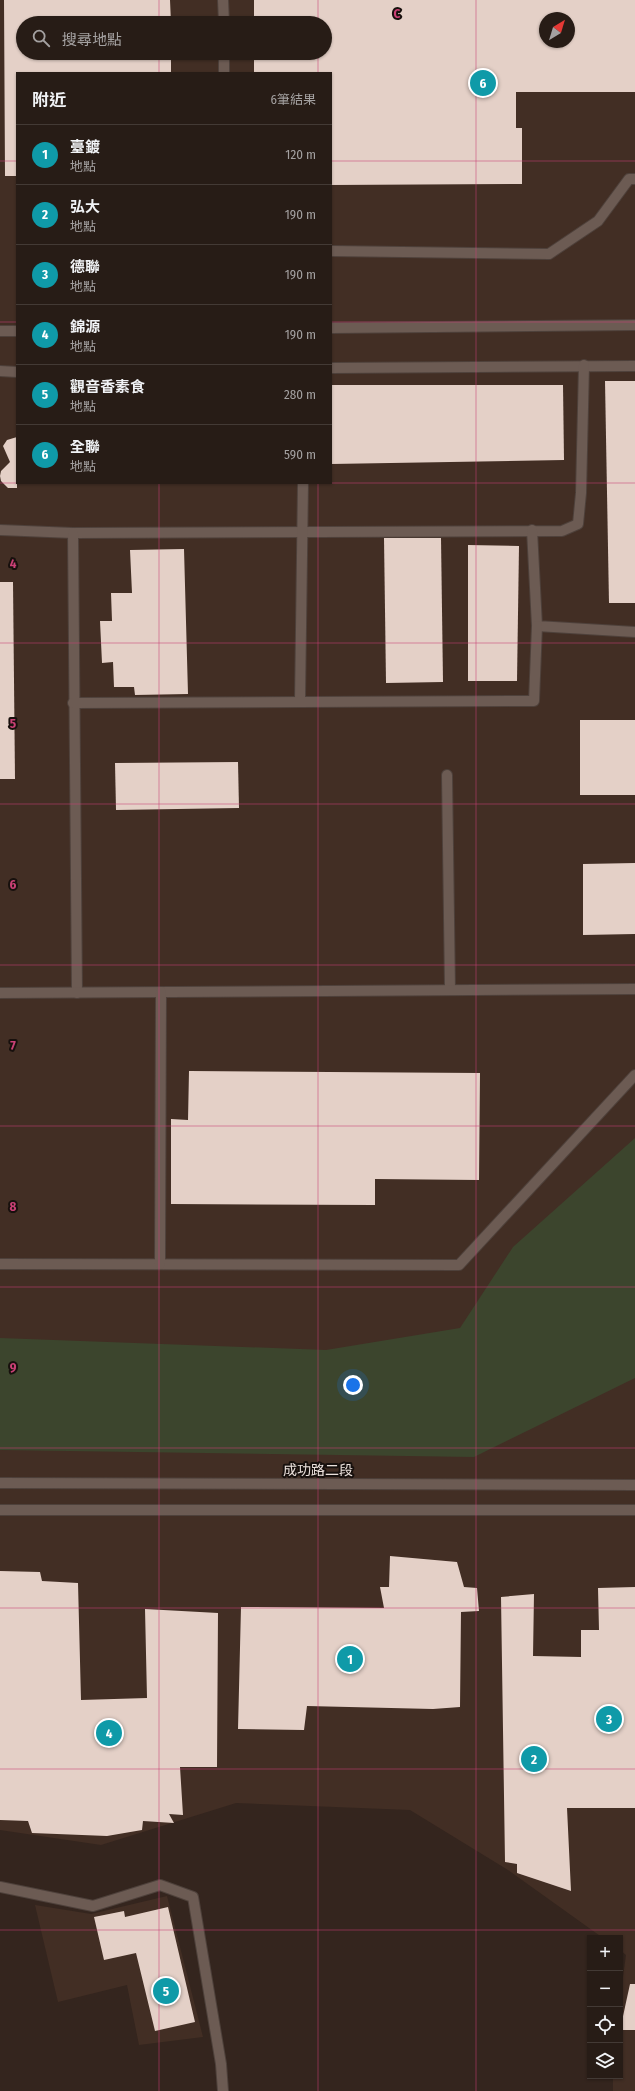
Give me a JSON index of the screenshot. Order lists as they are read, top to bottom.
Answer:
{
  "streets": {
    "street": ["成功路二段"]
  },
  "north": "top right",
  "page": {
    "search": "搜尋地點",
    "pins": [
      "6",
      "1",
      "3",
      "4",
      "2",
      "5"
    ],
    "heading": ["附近", "6筆結果"],
    "list": [
      {
        "mark": "1",
        "name": "臺鍍",
        "note": "地點",
        "value": "120 m"
      },
      {
        "mark": "2",
        "name": "弘大",
        "note": "地點",
        "value": "190 m"
      },
      {
        "mark": "3",
        "name": "德聯",
        "note": "地點",
        "value": "190 m"
      },
      {
        "mark": "4",
        "name": "錦源",
        "note": "地點",
        "value": "190 m"
      },
      {
        "mark": "5",
        "name": "觀音香素食",
        "note": "地點",
        "value": "280 m"
      },
      {
        "mark": "6",
        "name": "全聯",
        "note": "地點",
        "value": "590 m"
      }
    ],
    "map_buttons": ["+", "−"]
  },
  "grid": {
    "columns": ["C"],
    "rows": [
      "4",
      "5",
      "6",
      "7",
      "8",
      "9"
    ]
  }
}
